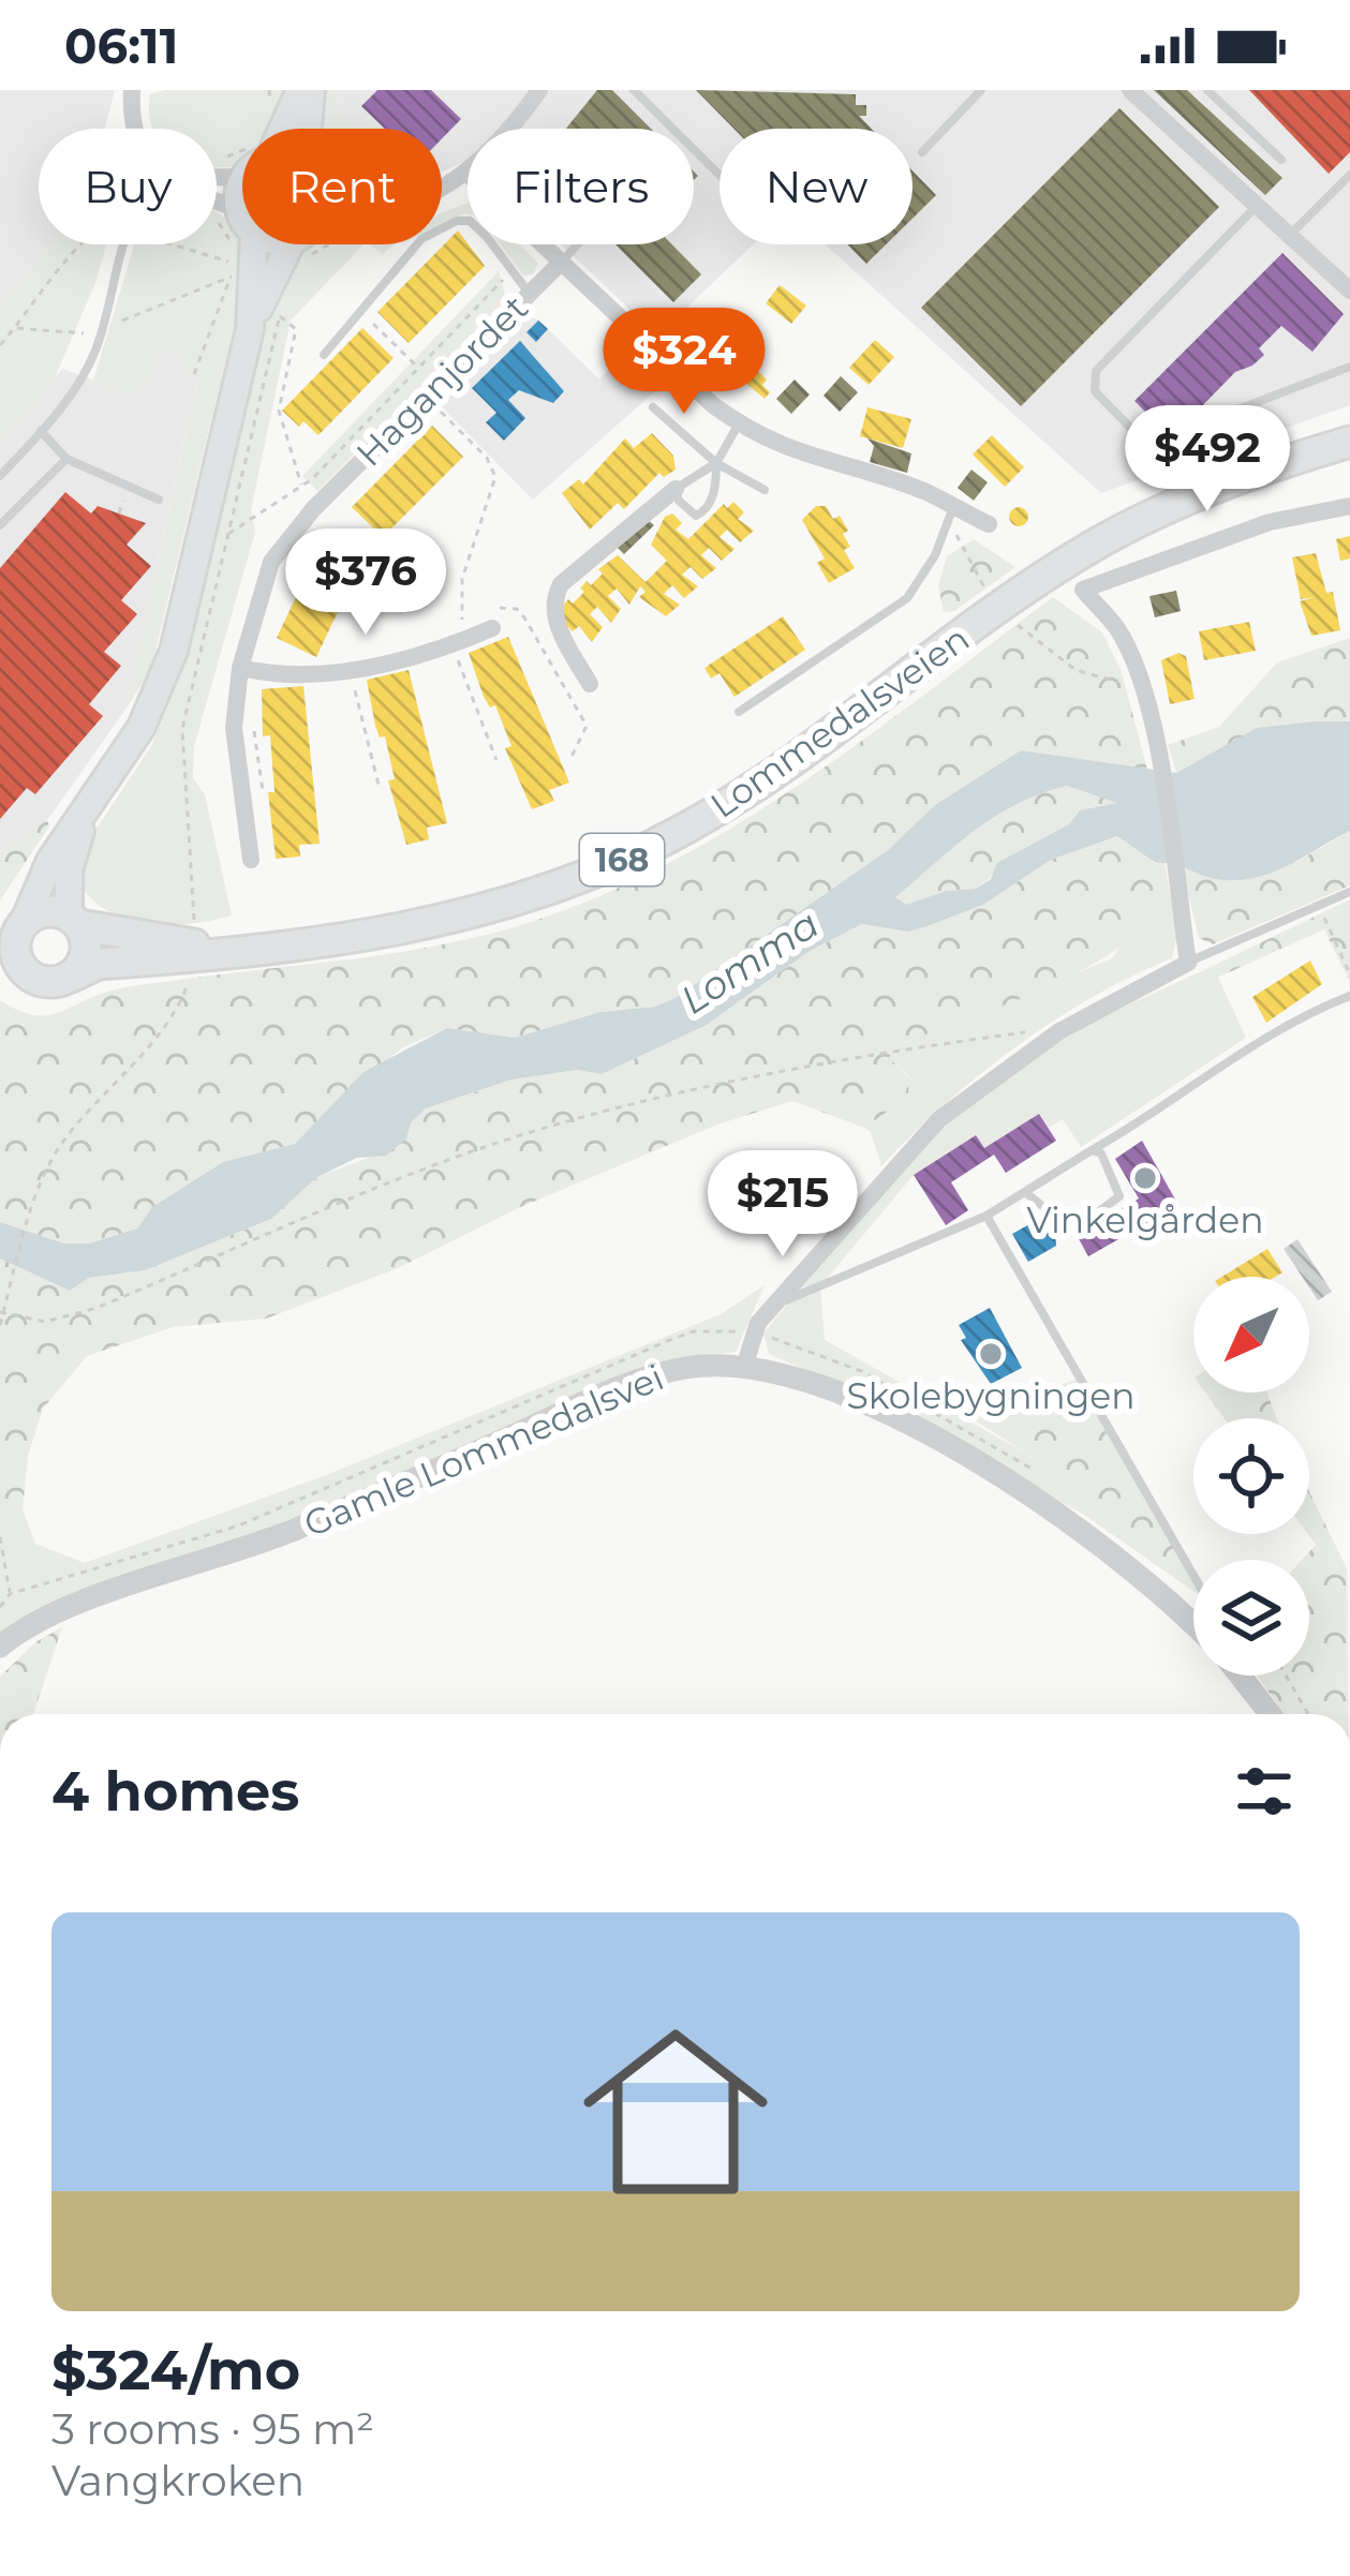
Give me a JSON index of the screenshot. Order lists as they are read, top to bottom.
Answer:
{
  "streets": {
    "main road": ["Lommedalsveien", "168"],
    "street": ["Haganjordet", "Gamle Lommedalsvei"]
  },
  "crossings": [
    ["Lommedalsveien", "168"]
  ],
  "water": ["Lomma"],
  "places": ["Vinkelgården", "Skolebygningen"],
  "north": "bottom left",
  "page": {
    "status": "06:11",
    "chip": [
      "Buy",
      "Rent",
      "Filters",
      "New"
    ],
    "price": [
      "$324",
      "$492",
      "$376",
      "$215"
    ],
    "heading": "4 homes",
    "list": [
      {
        "name": "$324/mo",
        "note": "3 rooms · 95 m² · Vangkroken"
      }
    ]
  }
}
